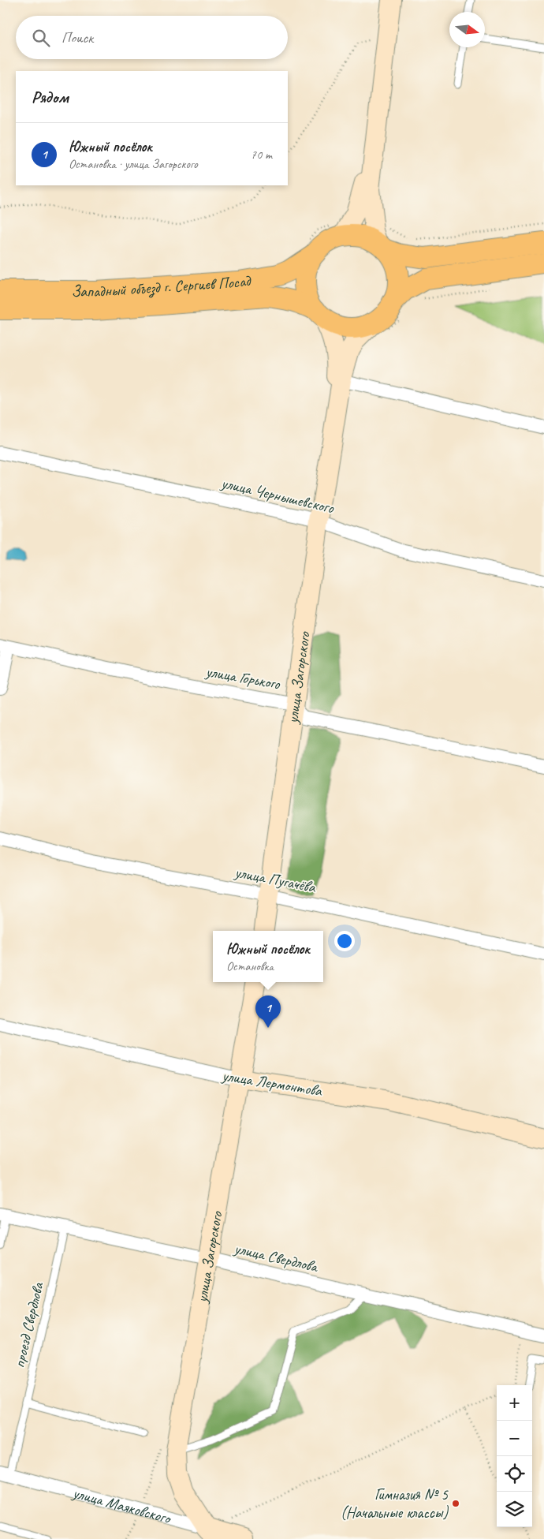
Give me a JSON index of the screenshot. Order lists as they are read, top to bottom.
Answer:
{
  "streets": {
    "main road": [
      "Западный объезд г. Сергиев Посад",
      "улица Загорского",
      "улица Лермонтова",
      "улица Маяковского"
    ],
    "street": [
      "улица Чернышевского",
      "улица Горького",
      "улица Пугачёва",
      "улица Свердлова"
    ],
    "lane": ["проезд Свердлова"]
  },
  "crossings": [
    ["улица Чернышевского", "улица Загорского"],
    ["улица Горького", "улица Загорского"],
    ["улица Загорского", "улица Пугачёва"],
    ["улица Загорского", "улица Лермонтова"],
    ["улица Загорского", "улица Свердлова"],
    ["улица Загорского", "улица Маяковского"],
    ["улица Свердлова", "проезд Свердлова"],
    ["проезд Свердлова", "улица Маяковского"]
  ],
  "places": ["Гимназия № 5 (Начальные классы)"],
  "north": "right",
  "page": {
    "search": "Поиск",
    "heading": "Рядом",
    "list": [
      {
        "mark": "1",
        "name": "Южный посёлок",
        "note": "Остановка · улица Загорского",
        "value": "70 m"
      }
    ],
    "popup": ["Южный посёлок", "Остановка"],
    "pins": "1",
    "map_buttons": ["+", "−"]
  }
}
